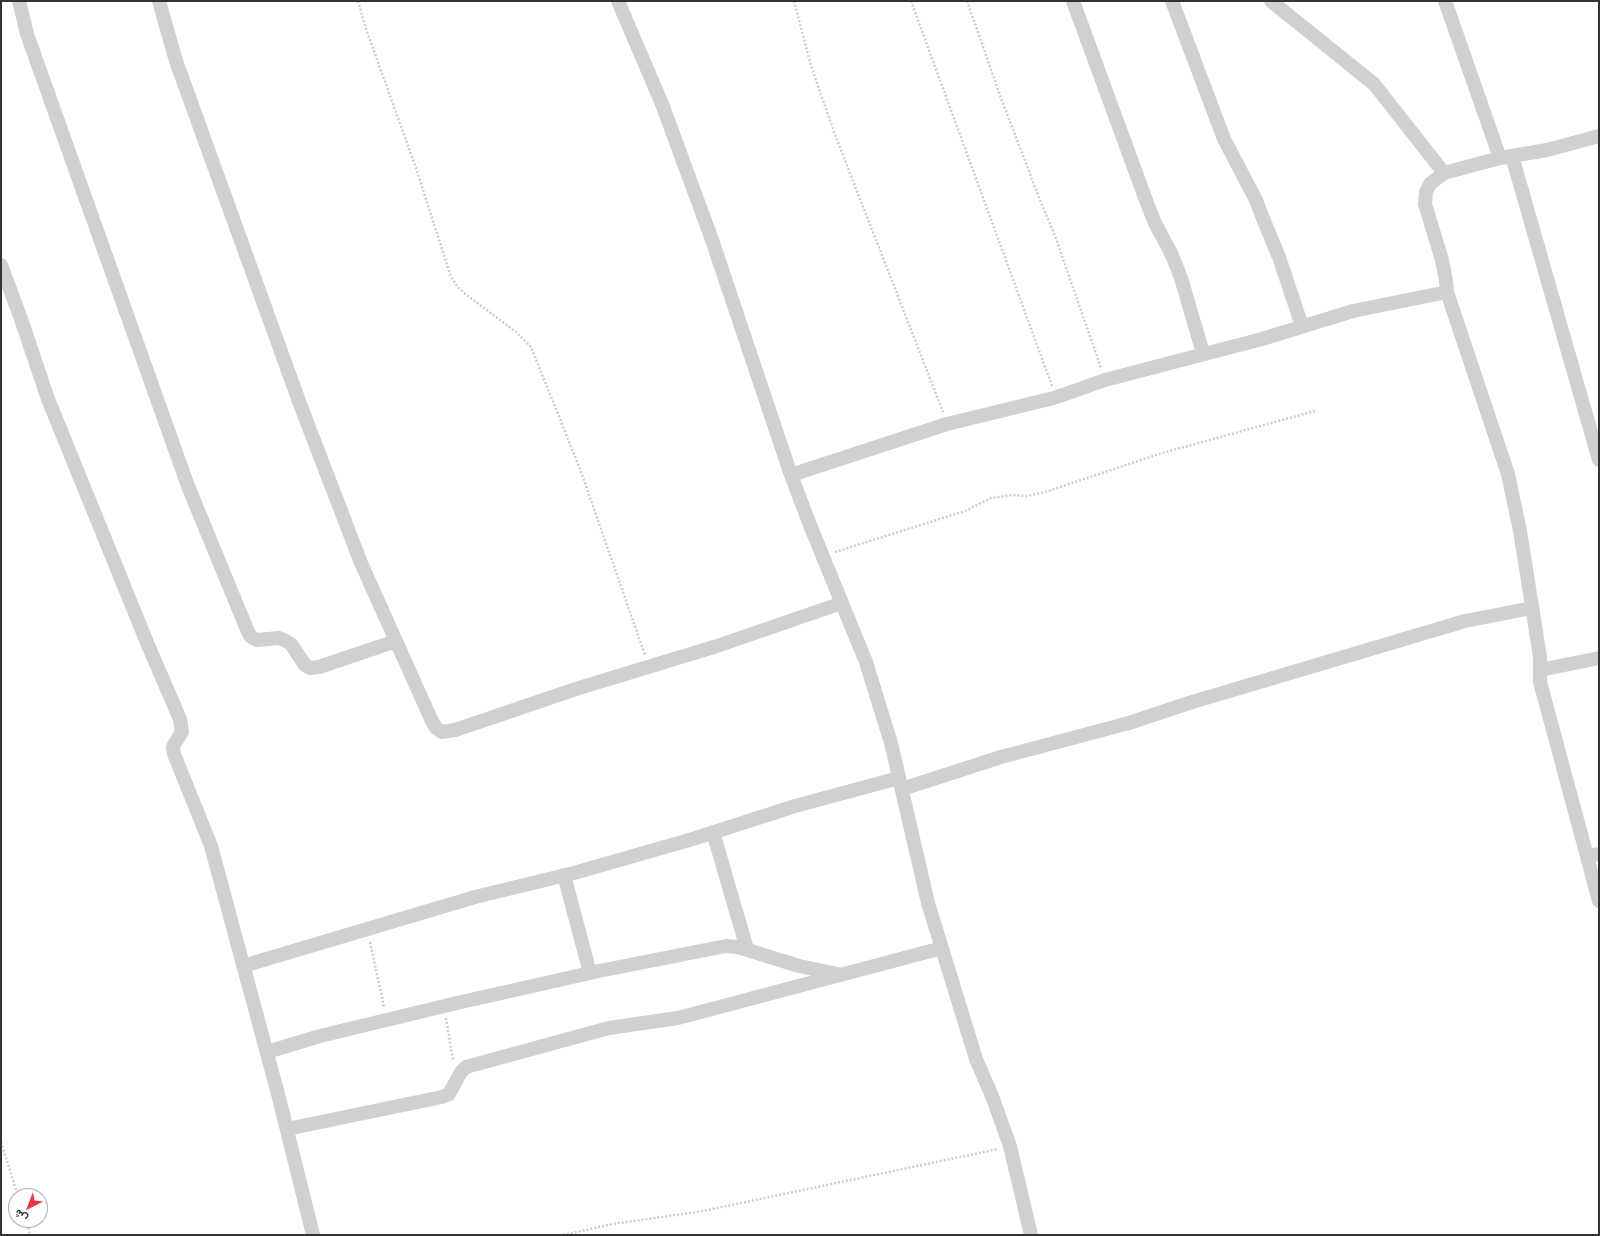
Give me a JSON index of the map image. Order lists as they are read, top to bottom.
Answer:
{
  "north": "bottom left"
}
